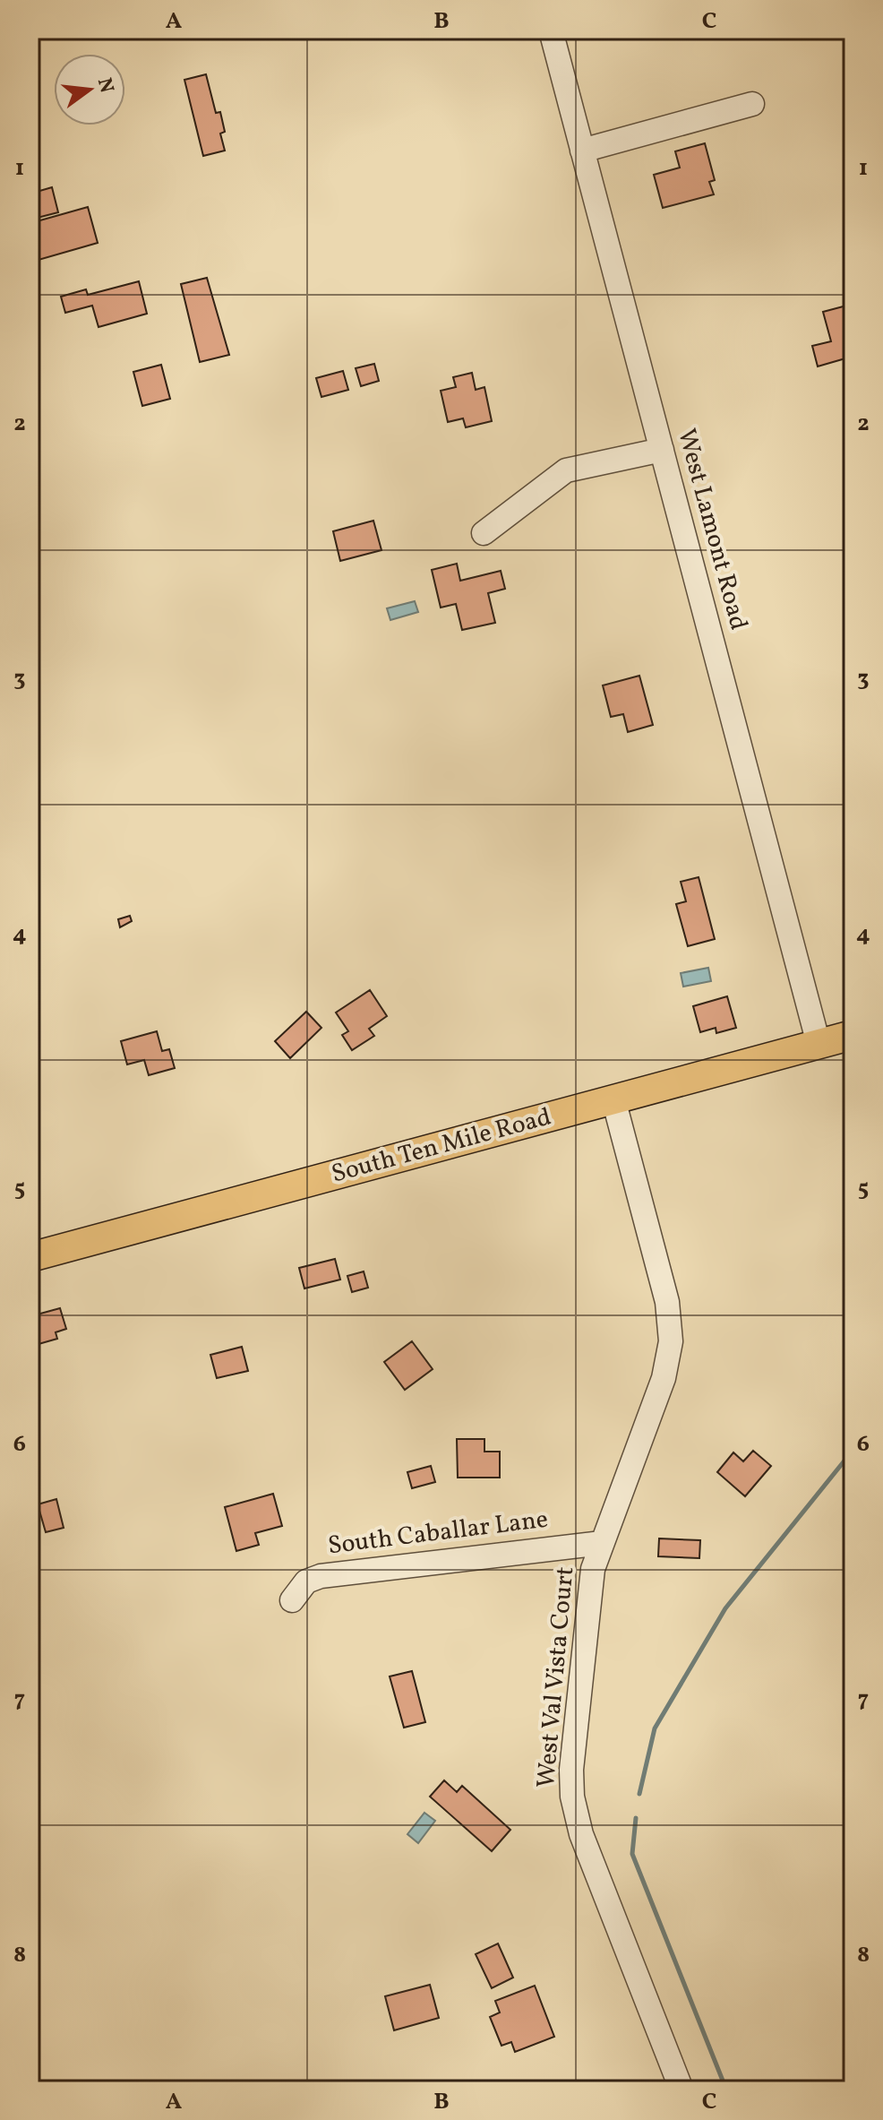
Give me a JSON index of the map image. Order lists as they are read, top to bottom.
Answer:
{
  "streets": {
    "main road": ["South Ten Mile Road"],
    "street": ["West Lamont Road", "South Caballar Lane", "West Val Vista Court"]
  },
  "crossings": [
    ["West Lamont Road", "South Ten Mile Road"],
    ["South Ten Mile Road", "West Val Vista Court"],
    ["South Caballar Lane", "West Val Vista Court"]
  ],
  "north": "right",
  "grid": {
    "columns": ["A", "B", "C"],
    "rows": [
      "1",
      "2",
      "3",
      "4",
      "5",
      "6",
      "7",
      "8"
    ]
  }
}
